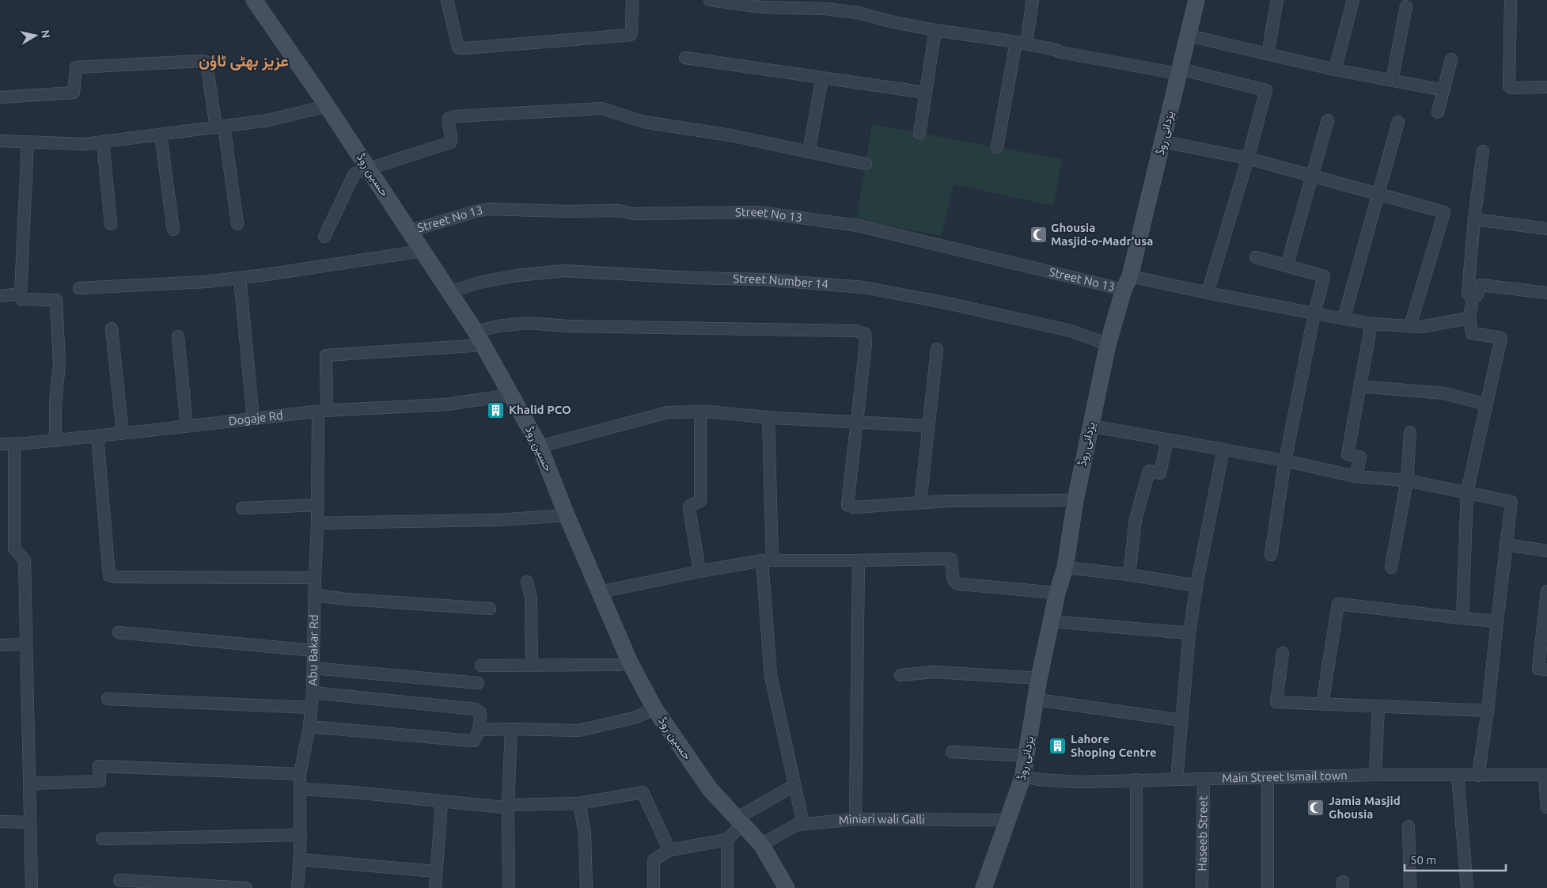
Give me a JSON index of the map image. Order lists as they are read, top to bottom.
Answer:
{
  "streets": {
    "street": [
      "یزدانی روڈ",
      "حسین روڈ",
      "Street No 13",
      "Street Number 14",
      "Dogaje Rd",
      "Abu Bakar Rd",
      "Main Street Ismail town",
      "Miniari wali Galli",
      "Haseeb Street"
    ]
  },
  "crossings": [
    ["یزدانی روڈ", "Street No 13"],
    ["یزدانی روڈ", "Street Number 14"],
    ["یزدانی روڈ", "Main Street Ismail town"],
    ["یزدانی روڈ", "Miniari wali Galli"],
    ["حسین روڈ", "Street No 13"],
    ["حسین روڈ", "Street Number 14"],
    ["حسین روڈ", "Dogaje Rd"],
    ["حسین روڈ", "Abu Bakar Rd"],
    ["حسین روڈ", "Miniari wali Galli"],
    ["Dogaje Rd", "Abu Bakar Rd"],
    ["Main Street Ismail town", "Haseeb Street"]
  ],
  "districts": ["عزیز بھٹی ٹاؤن"],
  "places": {
    "mosque": ["Ghousia Masjid-o-Madr'usa", "Jamia Masjid Ghousia"],
    "building": ["Khalid PCO", "Lahore Shoping Centre"]
  },
  "scale_bar": "50 m",
  "north": "right"
}
